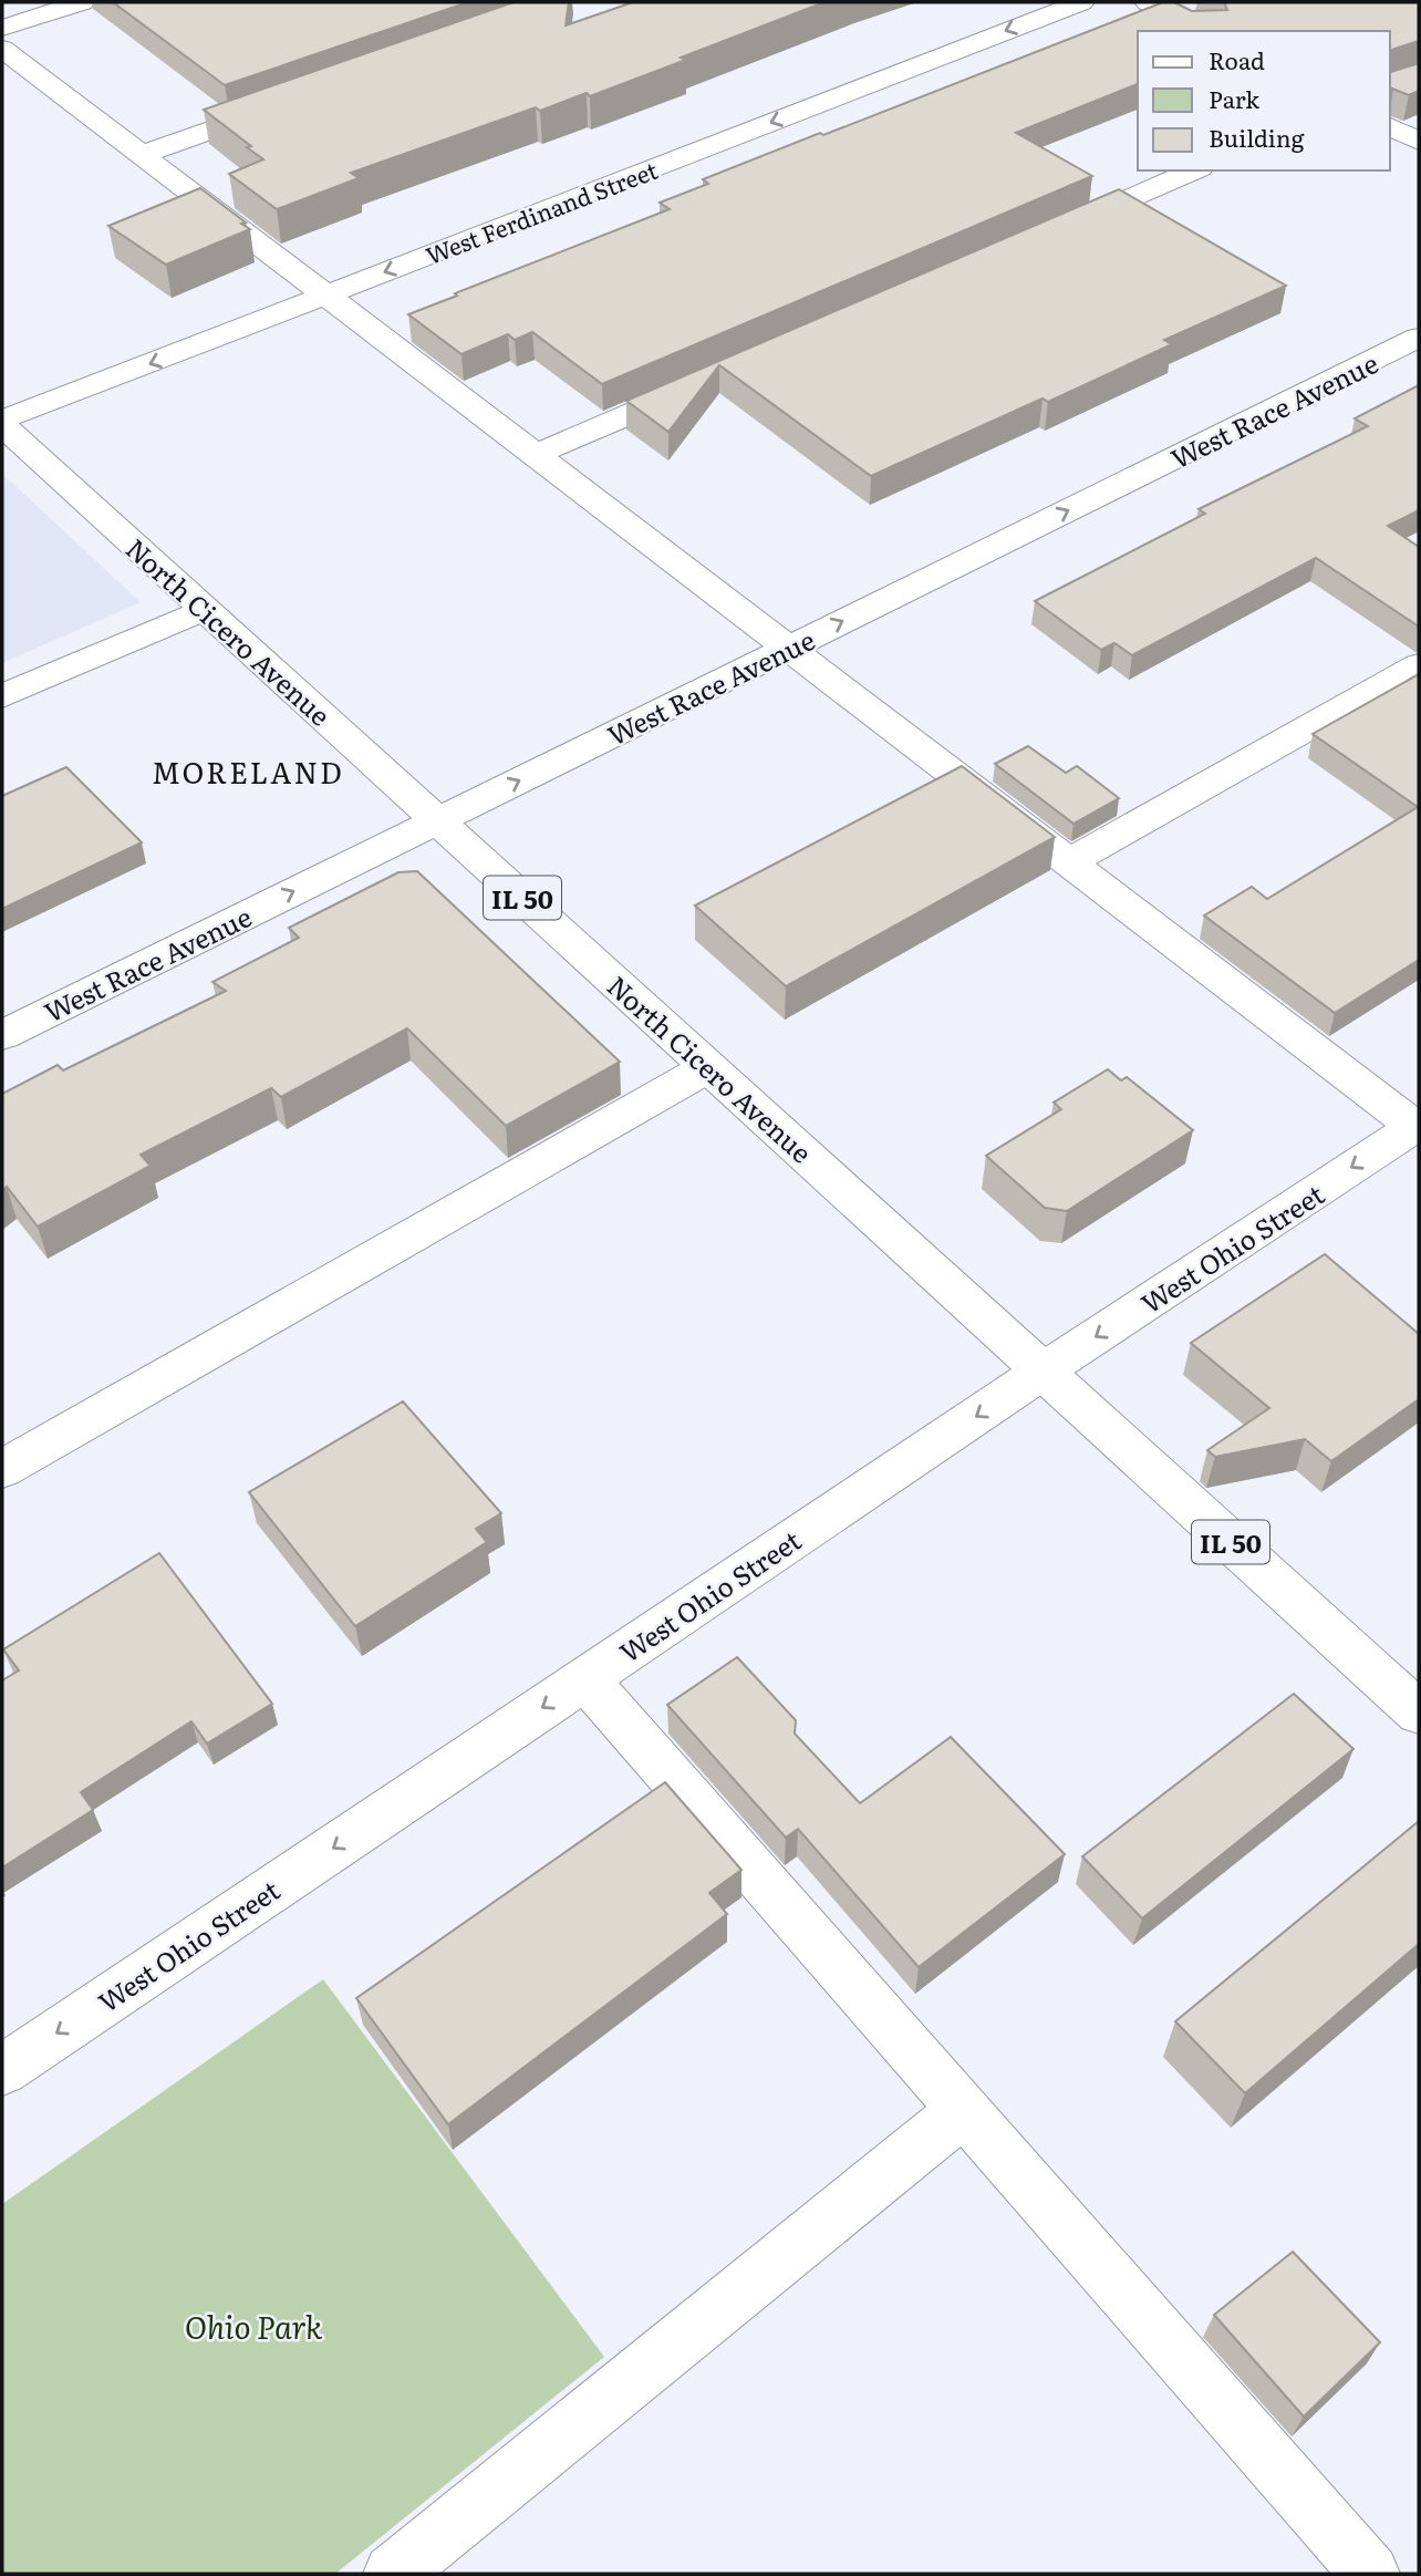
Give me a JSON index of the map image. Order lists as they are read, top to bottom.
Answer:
{
  "streets": {
    "street": [
      "West Ferdinand Street",
      "West Race Avenue",
      "North Cicero Avenue",
      "IL 50",
      "West Ohio Street"
    ]
  },
  "crossings": [
    ["West Ferdinand Street", "North Cicero Avenue"],
    ["West Race Avenue", "North Cicero Avenue"],
    ["North Cicero Avenue", "West Ohio Street"]
  ],
  "one_way": ["West Ohio Street"],
  "districts": ["MORELAND"],
  "parks": ["Ohio Park"],
  "legend": ["Road", "Park", "Building"]
}
